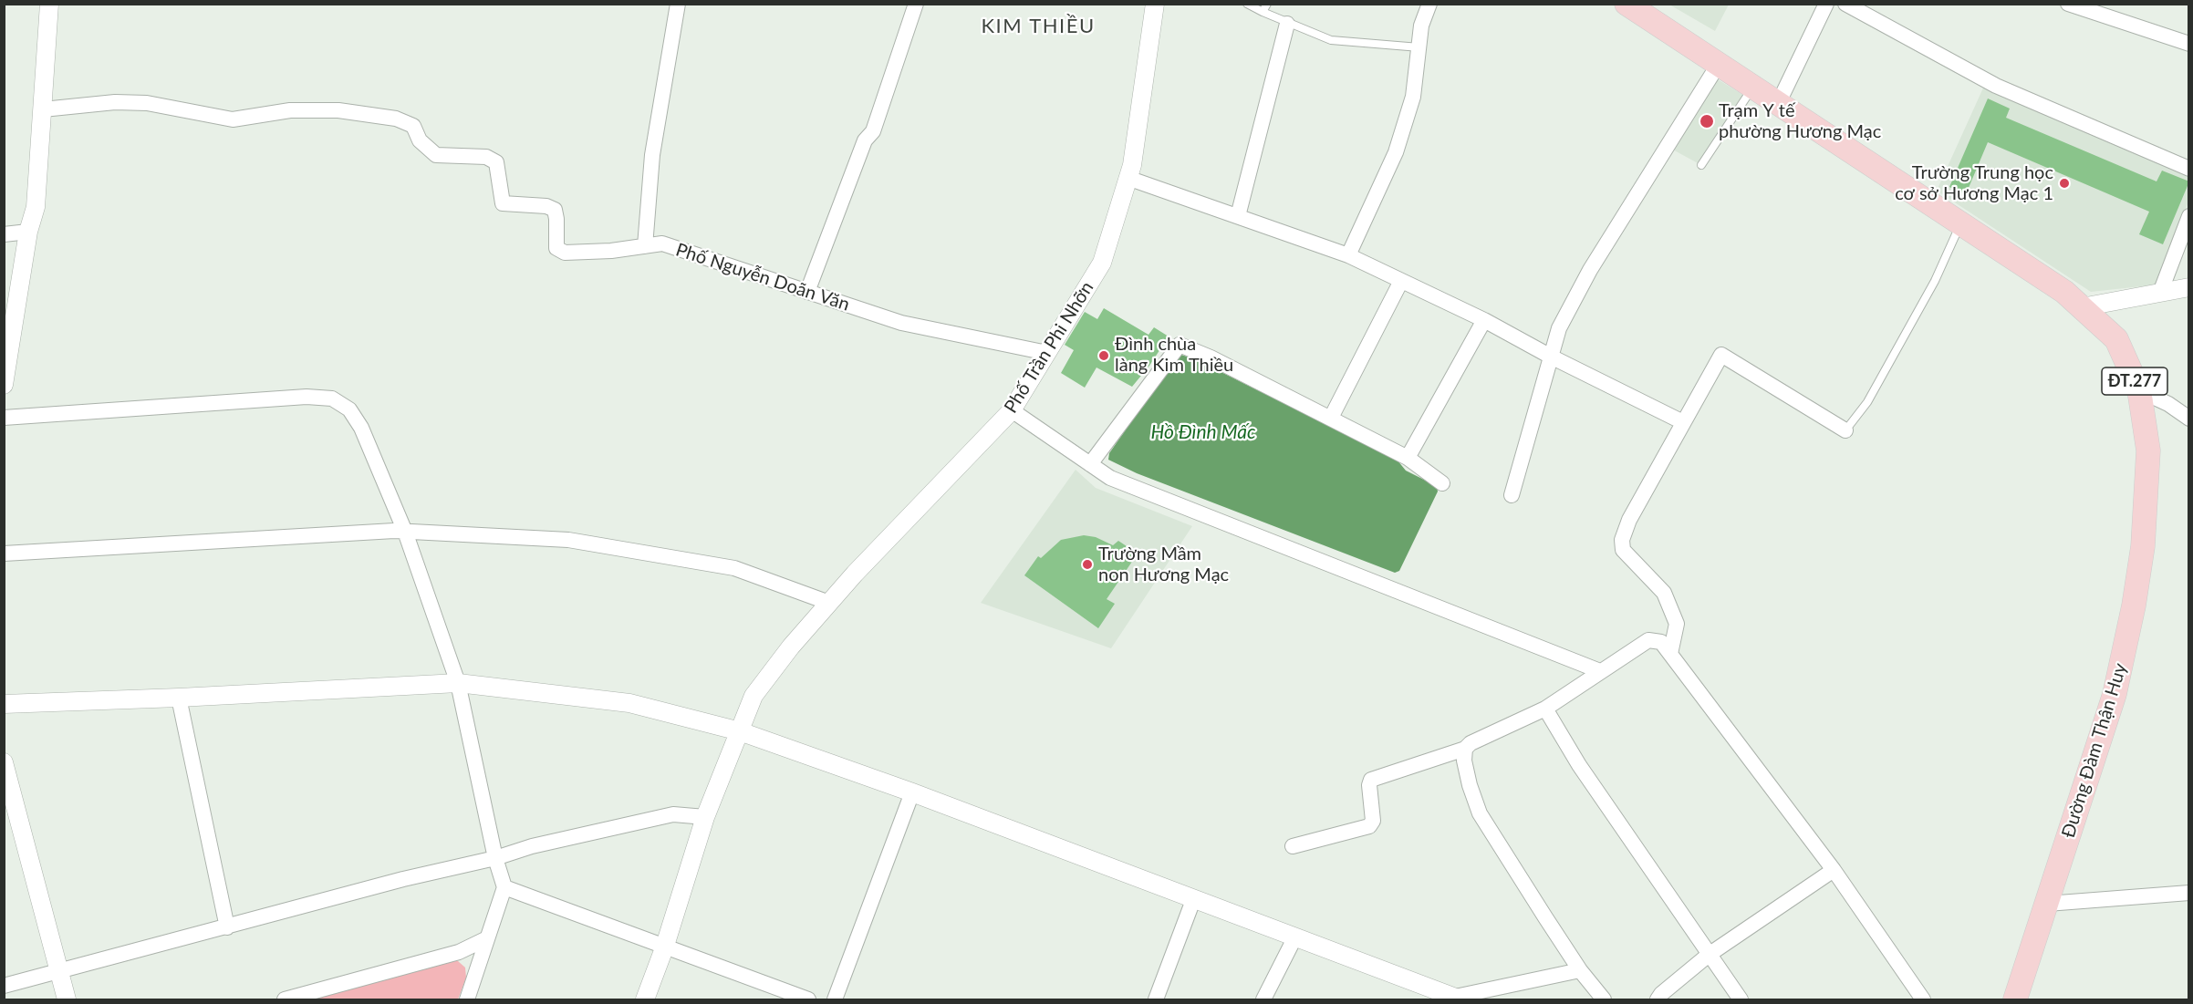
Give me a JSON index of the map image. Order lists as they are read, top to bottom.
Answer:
{
  "streets": {
    "main road": ["ĐT.277", "Đường Đàm Thận Huy"],
    "street": ["Phố Nguyễn Doãn Văn", "Phố Trần Phi Nhỡn"]
  },
  "crossings": [
    ["Phố Nguyễn Doãn Văn", "Phố Trần Phi Nhỡn"]
  ],
  "districts": ["KIM THIỀU"],
  "water": ["Hồ Đình Mấc"],
  "places": [
    "Trạm Y tế phường Hương Mạc",
    "Trường Trung học cơ sở Hương Mạc 1",
    "Đình chùa làng Kim Thiều",
    "Trường Mầm non Hương Mạc"
  ]
}
